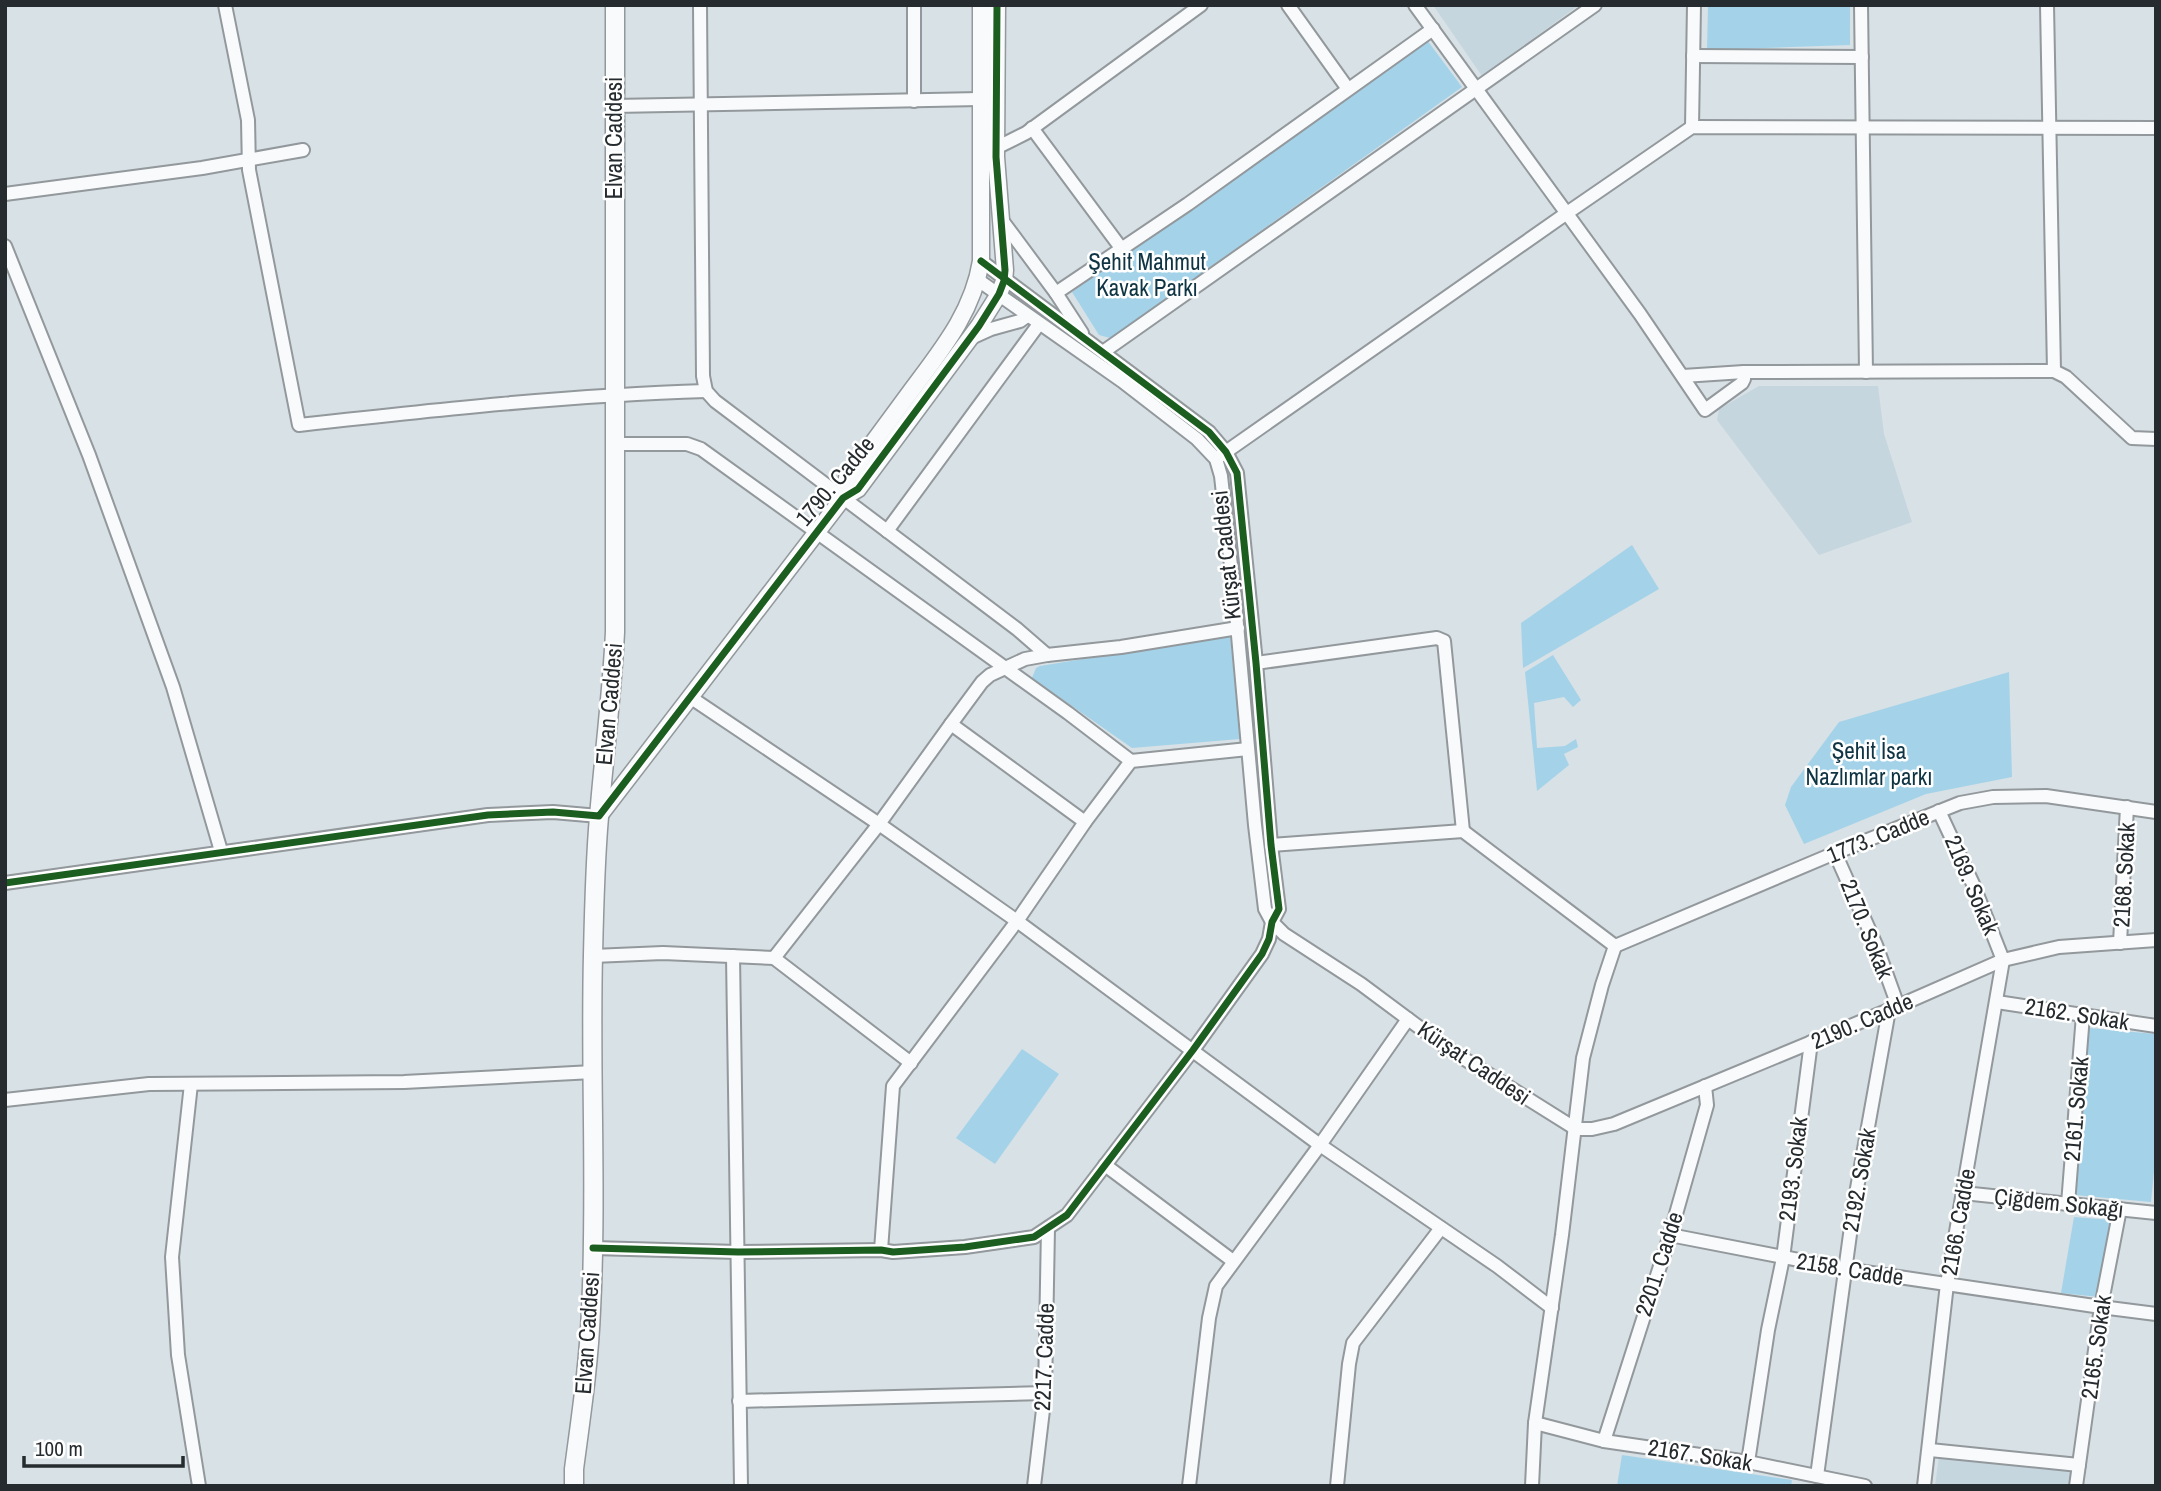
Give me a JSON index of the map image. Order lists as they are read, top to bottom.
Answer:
{
  "streets": {
    "main road": ["Elvan Caddesi"],
    "street": [
      "1790. Cadde",
      "Kürşat Caddesi",
      "1773. Cadde",
      "2168. Sokak",
      "2169. Sokak",
      "2170. Sokak",
      "2162. Sokak",
      "2190. Cadde",
      "2161. Sokak",
      "2193. Sokak",
      "2192. Sokak",
      "Çiğdem Sokağı",
      "2166. Cadde",
      "2201. Cadde",
      "2158. Cadde",
      "2165. Sokak",
      "2217. Cadde",
      "2167. Sokak"
    ]
  },
  "crossings": [
    ["Elvan Caddesi", "1790. Cadde"],
    ["1790. Cadde", "Kürşat Caddesi"],
    ["Kürşat Caddesi", "2190. Cadde"],
    ["1773. Cadde", "2168. Sokak"],
    ["1773. Cadde", "2169. Sokak"],
    ["1773. Cadde", "2170. Sokak"],
    ["2168. Sokak", "2190. Cadde"],
    ["2169. Sokak", "2190. Cadde"],
    ["2169. Sokak", "2166. Cadde"],
    ["2170. Sokak", "2190. Cadde"],
    ["2170. Sokak", "2192. Sokak"],
    ["2162. Sokak", "2161. Sokak"],
    ["2162. Sokak", "2166. Cadde"],
    ["2190. Cadde", "2193. Sokak"],
    ["2190. Cadde", "2192. Sokak"],
    ["2190. Cadde", "2166. Cadde"],
    ["2190. Cadde", "2201. Cadde"],
    ["2161. Sokak", "Çiğdem Sokağı"],
    ["2193. Sokak", "2158. Cadde"],
    ["2193. Sokak", "2167. Sokak"],
    ["2192. Sokak", "2158. Cadde"],
    ["2192. Sokak", "2167. Sokak"],
    ["Çiğdem Sokağı", "2166. Cadde"],
    ["Çiğdem Sokağı", "2165. Sokak"],
    ["2166. Cadde", "2158. Cadde"],
    ["2201. Cadde", "2158. Cadde"],
    ["2201. Cadde", "2167. Sokak"],
    ["2158. Cadde", "2165. Sokak"]
  ],
  "parks": ["Şehit Mahmut Kavak Parkı", "Şehit İsa Nazlımlar parkı"],
  "scale_bar": "100 m"
}
